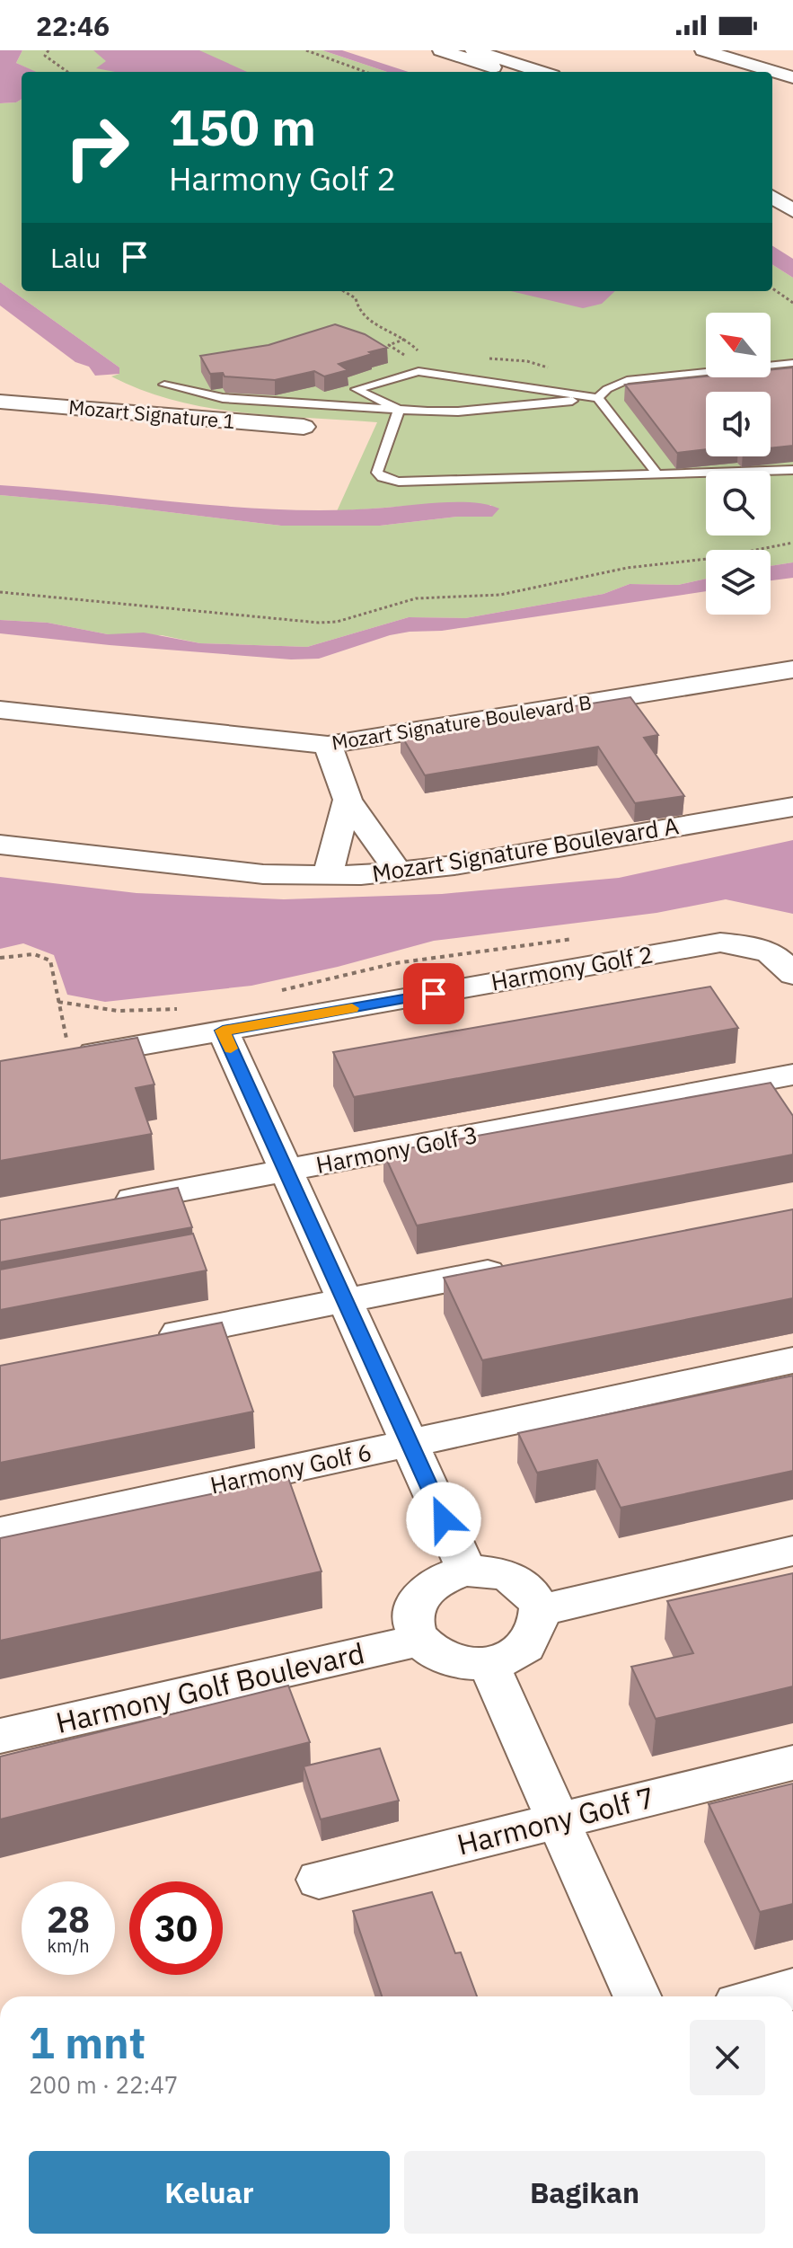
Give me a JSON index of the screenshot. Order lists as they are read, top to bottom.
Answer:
{
  "streets": {
    "street": [
      "Mozart Signature 1",
      "Mozart Signature Boulevard B",
      "Mozart Signature Boulevard A",
      "Harmony Golf 2",
      "Harmony Golf 3",
      "Harmony Golf 6",
      "Harmony Golf Boulevard",
      "Harmony Golf 7"
    ]
  },
  "north": "top left",
  "page": {
    "status": "22:46",
    "turn": ["150 m", "Harmony Golf 2"],
    "then": "Lalu",
    "speed": "28 km/h",
    "limit": "30",
    "heading": ["1 mnt", "200 m · 22:47"],
    "buttons": ["Keluar", "Bagikan"]
  }
}
